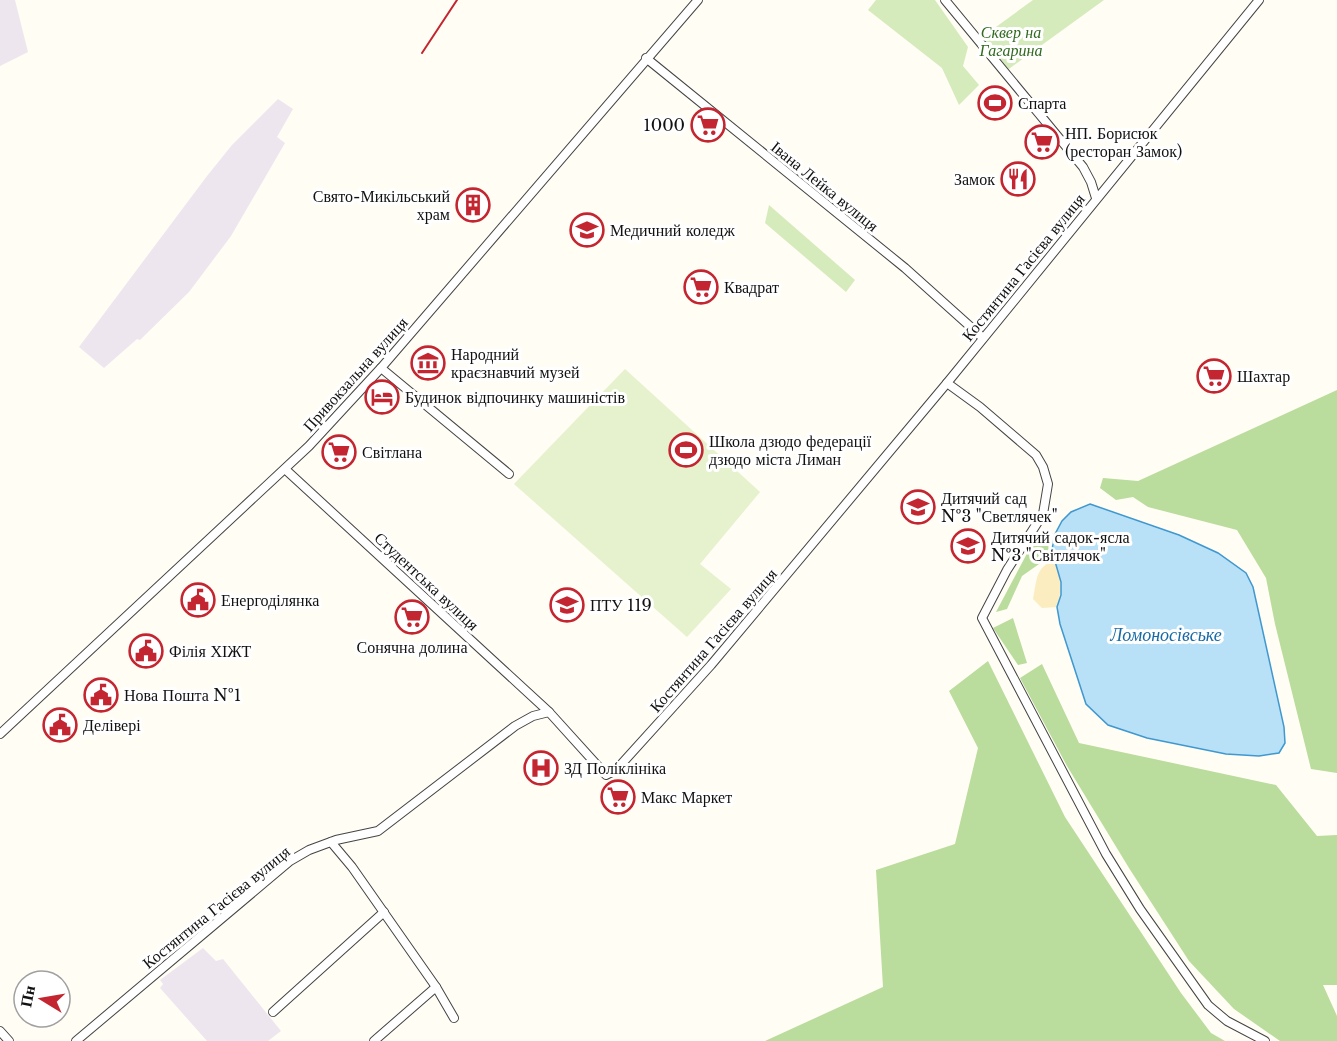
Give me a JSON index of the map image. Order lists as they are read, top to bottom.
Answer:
{
  "streets": {
    "street": [
      "Івана Лейка вулиця",
      "Костянтина Гасієва вулиця",
      "Привокзальна вулиця",
      "Студентська вулиця"
    ]
  },
  "crossings": [
    ["Івана Лейка вулиця", "Костянтина Гасієва вулиця"],
    ["Івана Лейка вулиця", "Привокзальна вулиця"],
    ["Костянтина Гасієва вулиця", "Студентська вулиця"],
    ["Привокзальна вулиця", "Студентська вулиця"]
  ],
  "water": ["Ломоносівське"],
  "parks": ["Сквер на Гагарина"],
  "places": {
    "sports": ["Спарта", "Школа дзюдо федерації дзюдо міста Лиман"],
    "supermarket": [
      "1000",
      "НП. Борисюк (ресторан Замок)",
      "Квадрат",
      "Шахтар",
      "Світлана",
      "Сонячна долина",
      "Макс Маркет"
    ],
    "restaurant": ["Замок"],
    "building": ["Свято-Микільський храм"],
    "school or university": [
      "Медичний коледж",
      "Дитячий сад №3 \"Светлячек\"",
      "Дитячий садок-ясла №3 \"Світлячок\"",
      "ПТУ 119"
    ],
    "museum": ["Народний краєзнавчий музей"],
    "hotel": ["Будинок відпочинку машиністів"],
    "public building": [
      "Енергоділянка",
      "Філія ХІЖТ",
      "Нова Пошта №1",
      "Делівері"
    ],
    "hospital": ["ЗД Поліклініка"]
  },
  "north": "left"
}
